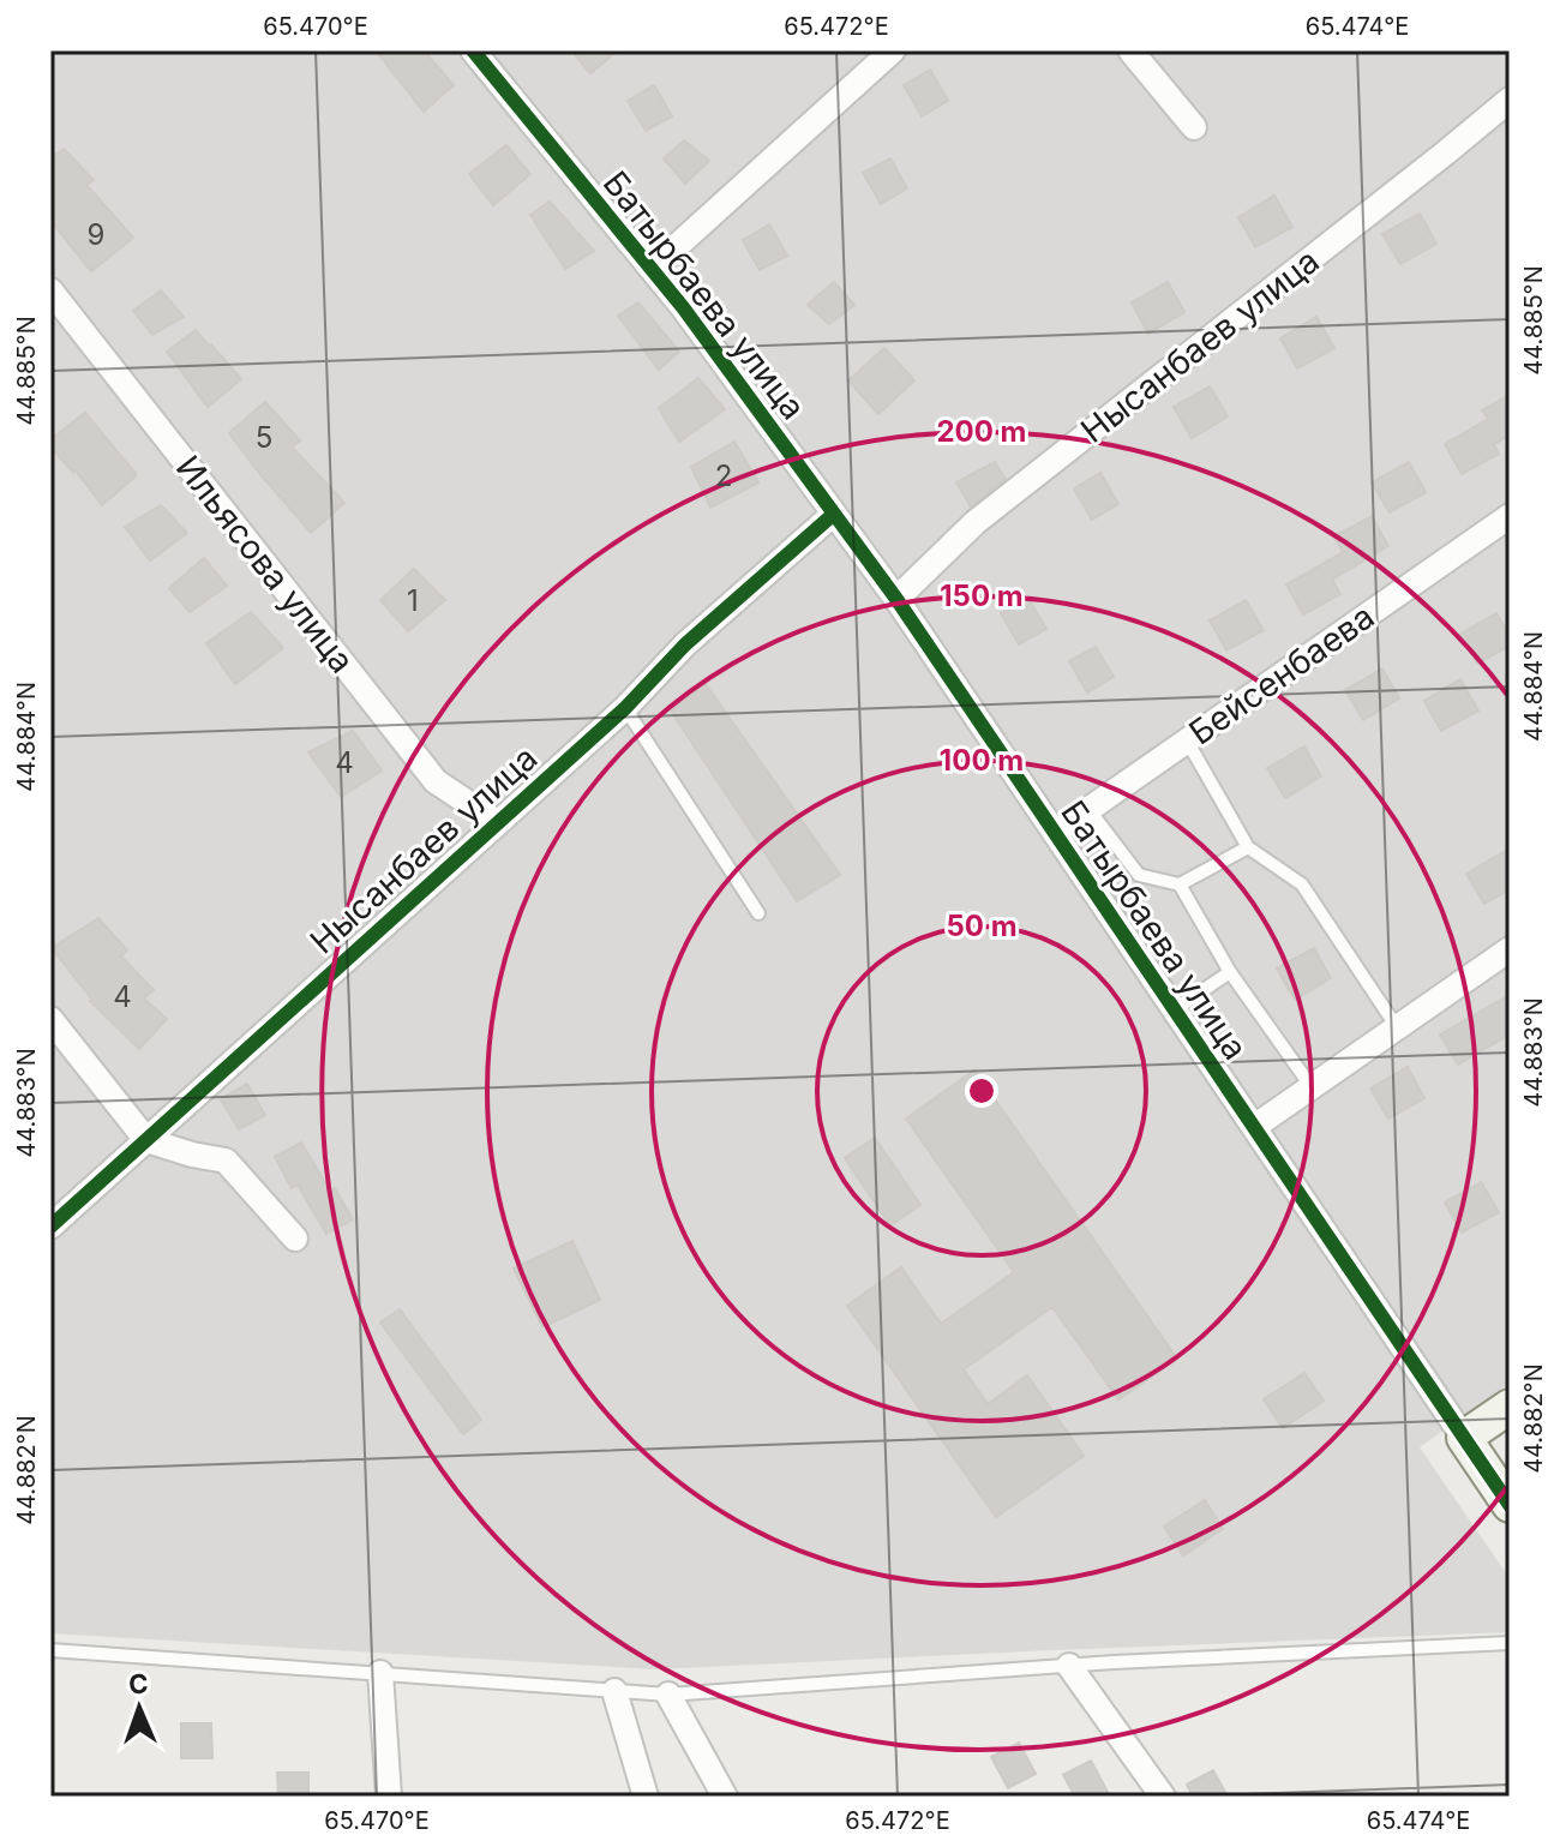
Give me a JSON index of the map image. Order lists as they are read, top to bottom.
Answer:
{
  "streets": {
    "street": [
      "Батырбаева улица",
      "Нысанбаев улица",
      "Ильясова улица",
      "Бейсенбаева"
    ]
  },
  "crossings": [
    ["Батырбаева улица", "Нысанбаев улица"],
    ["Батырбаева улица", "Бейсенбаева"],
    ["Нысанбаев улица", "Ильясова улица"]
  ],
  "house_numbers": [
    "9",
    "5",
    "2",
    "1",
    "4",
    "4"
  ],
  "north": "top",
  "coordinates": [
    "65.470°E",
    "65.472°E",
    "65.474°E",
    "44.885°N",
    "44.884°N",
    "44.883°N",
    "44.882°N"
  ],
  "rings": [
    "200 m",
    "150 m",
    "100 m",
    "50 m"
  ]
}
